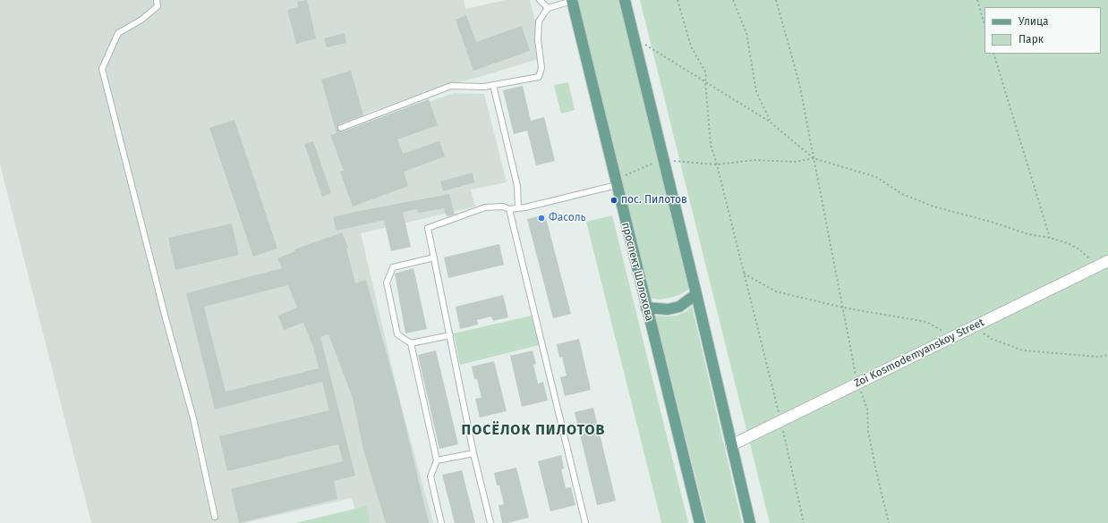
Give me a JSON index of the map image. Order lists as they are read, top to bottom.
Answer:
{
  "streets": {
    "main road": ["проспект Шолохова"],
    "street": ["Zoi Kosmodemyanskoy Street"]
  },
  "districts": ["ПОСЁЛОК ПИЛОТОВ"],
  "places": ["пос. Пилотов", "Фасоль"],
  "legend": ["Улица", "Парк"]
}
